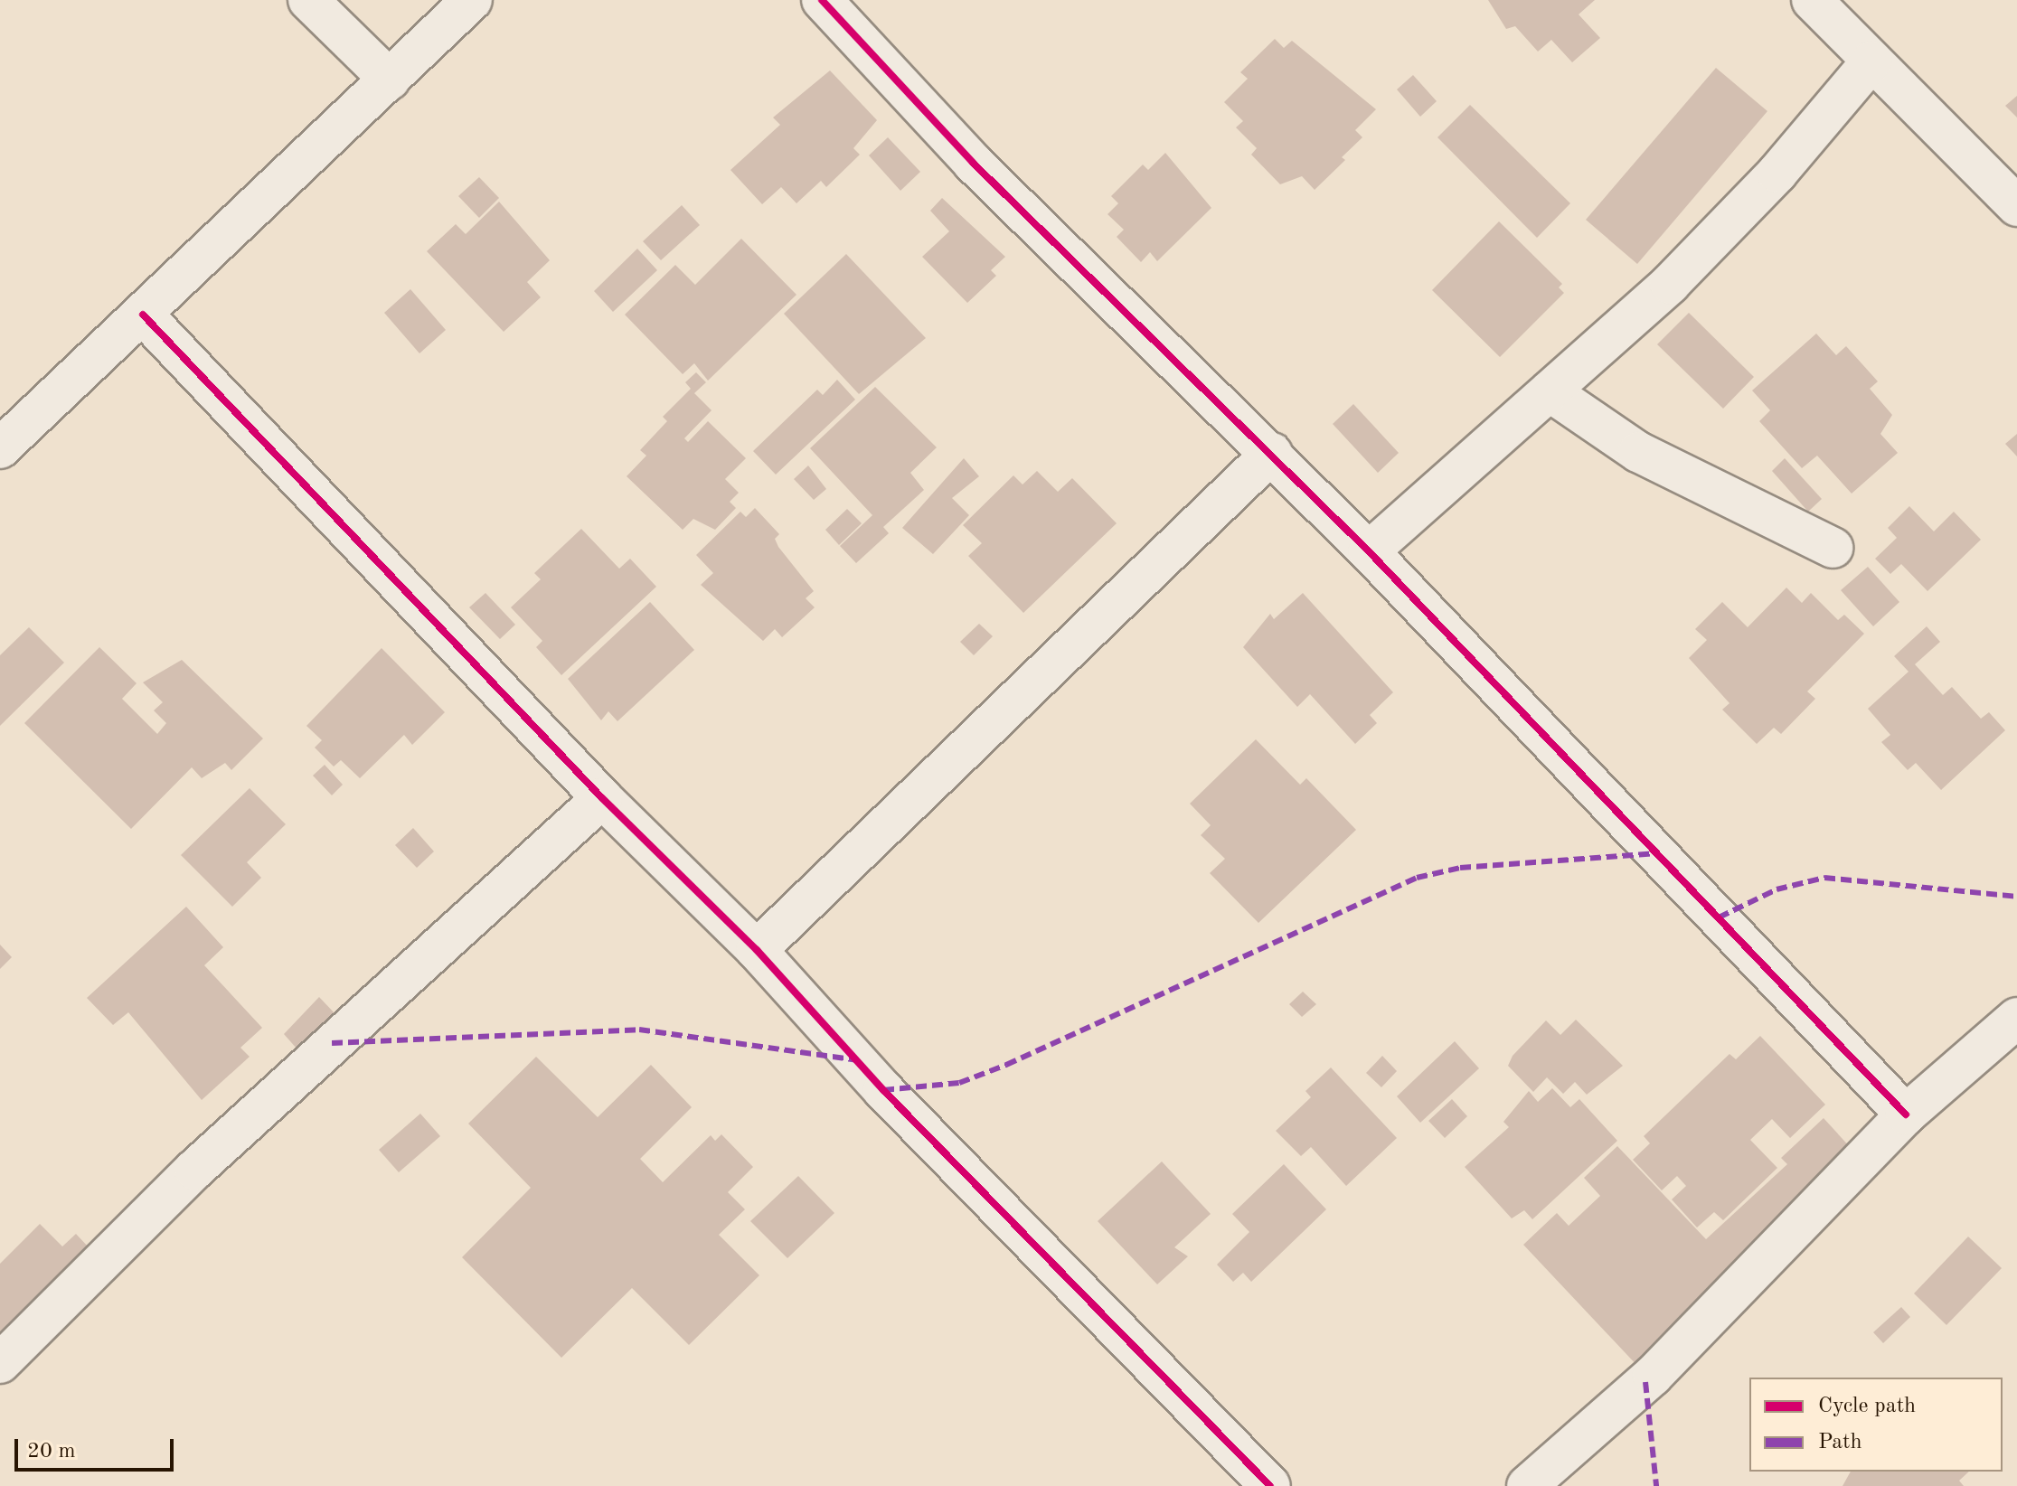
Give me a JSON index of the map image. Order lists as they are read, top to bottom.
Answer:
{
  "legend": ["Cycle path", "Path"],
  "scale_bar": "20 m"
}
